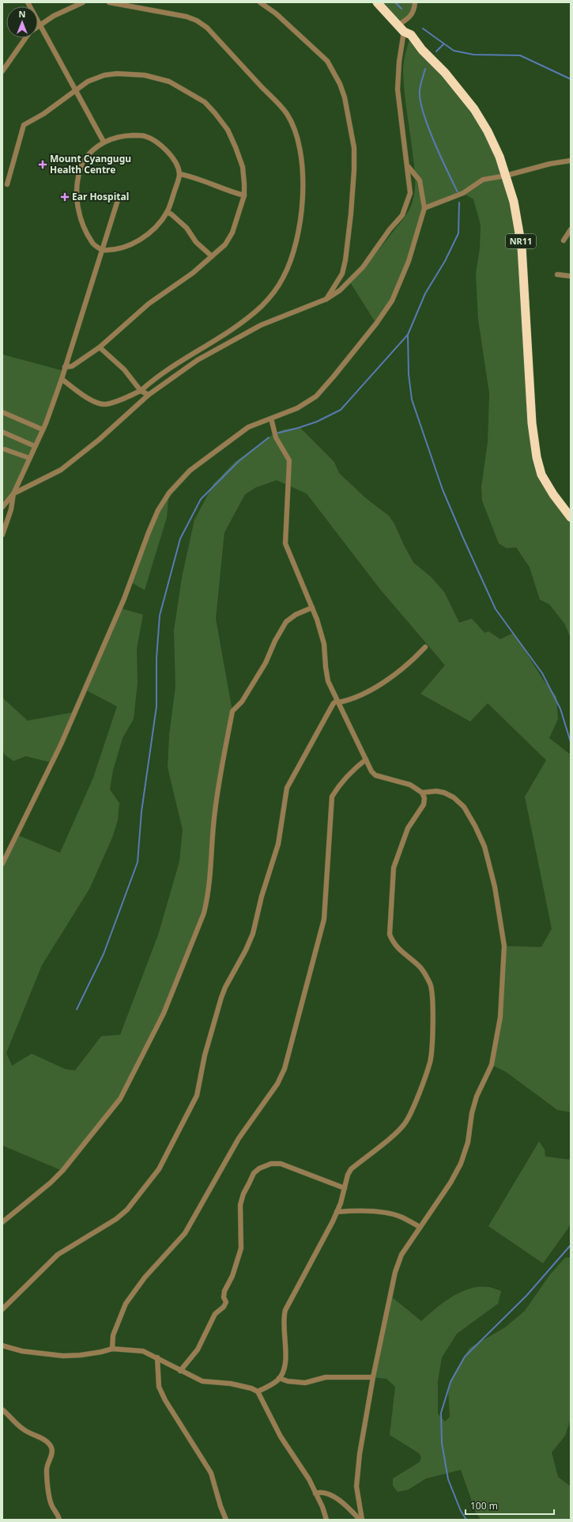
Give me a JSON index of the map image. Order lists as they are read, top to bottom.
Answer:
{
  "streets": {
    "highway": ["NR11"]
  },
  "places": {
    "health": ["Mount Cyangugu Health Centre", "Ear Hospital"]
  },
  "scale_bar": "100 m",
  "north": "top"
}
